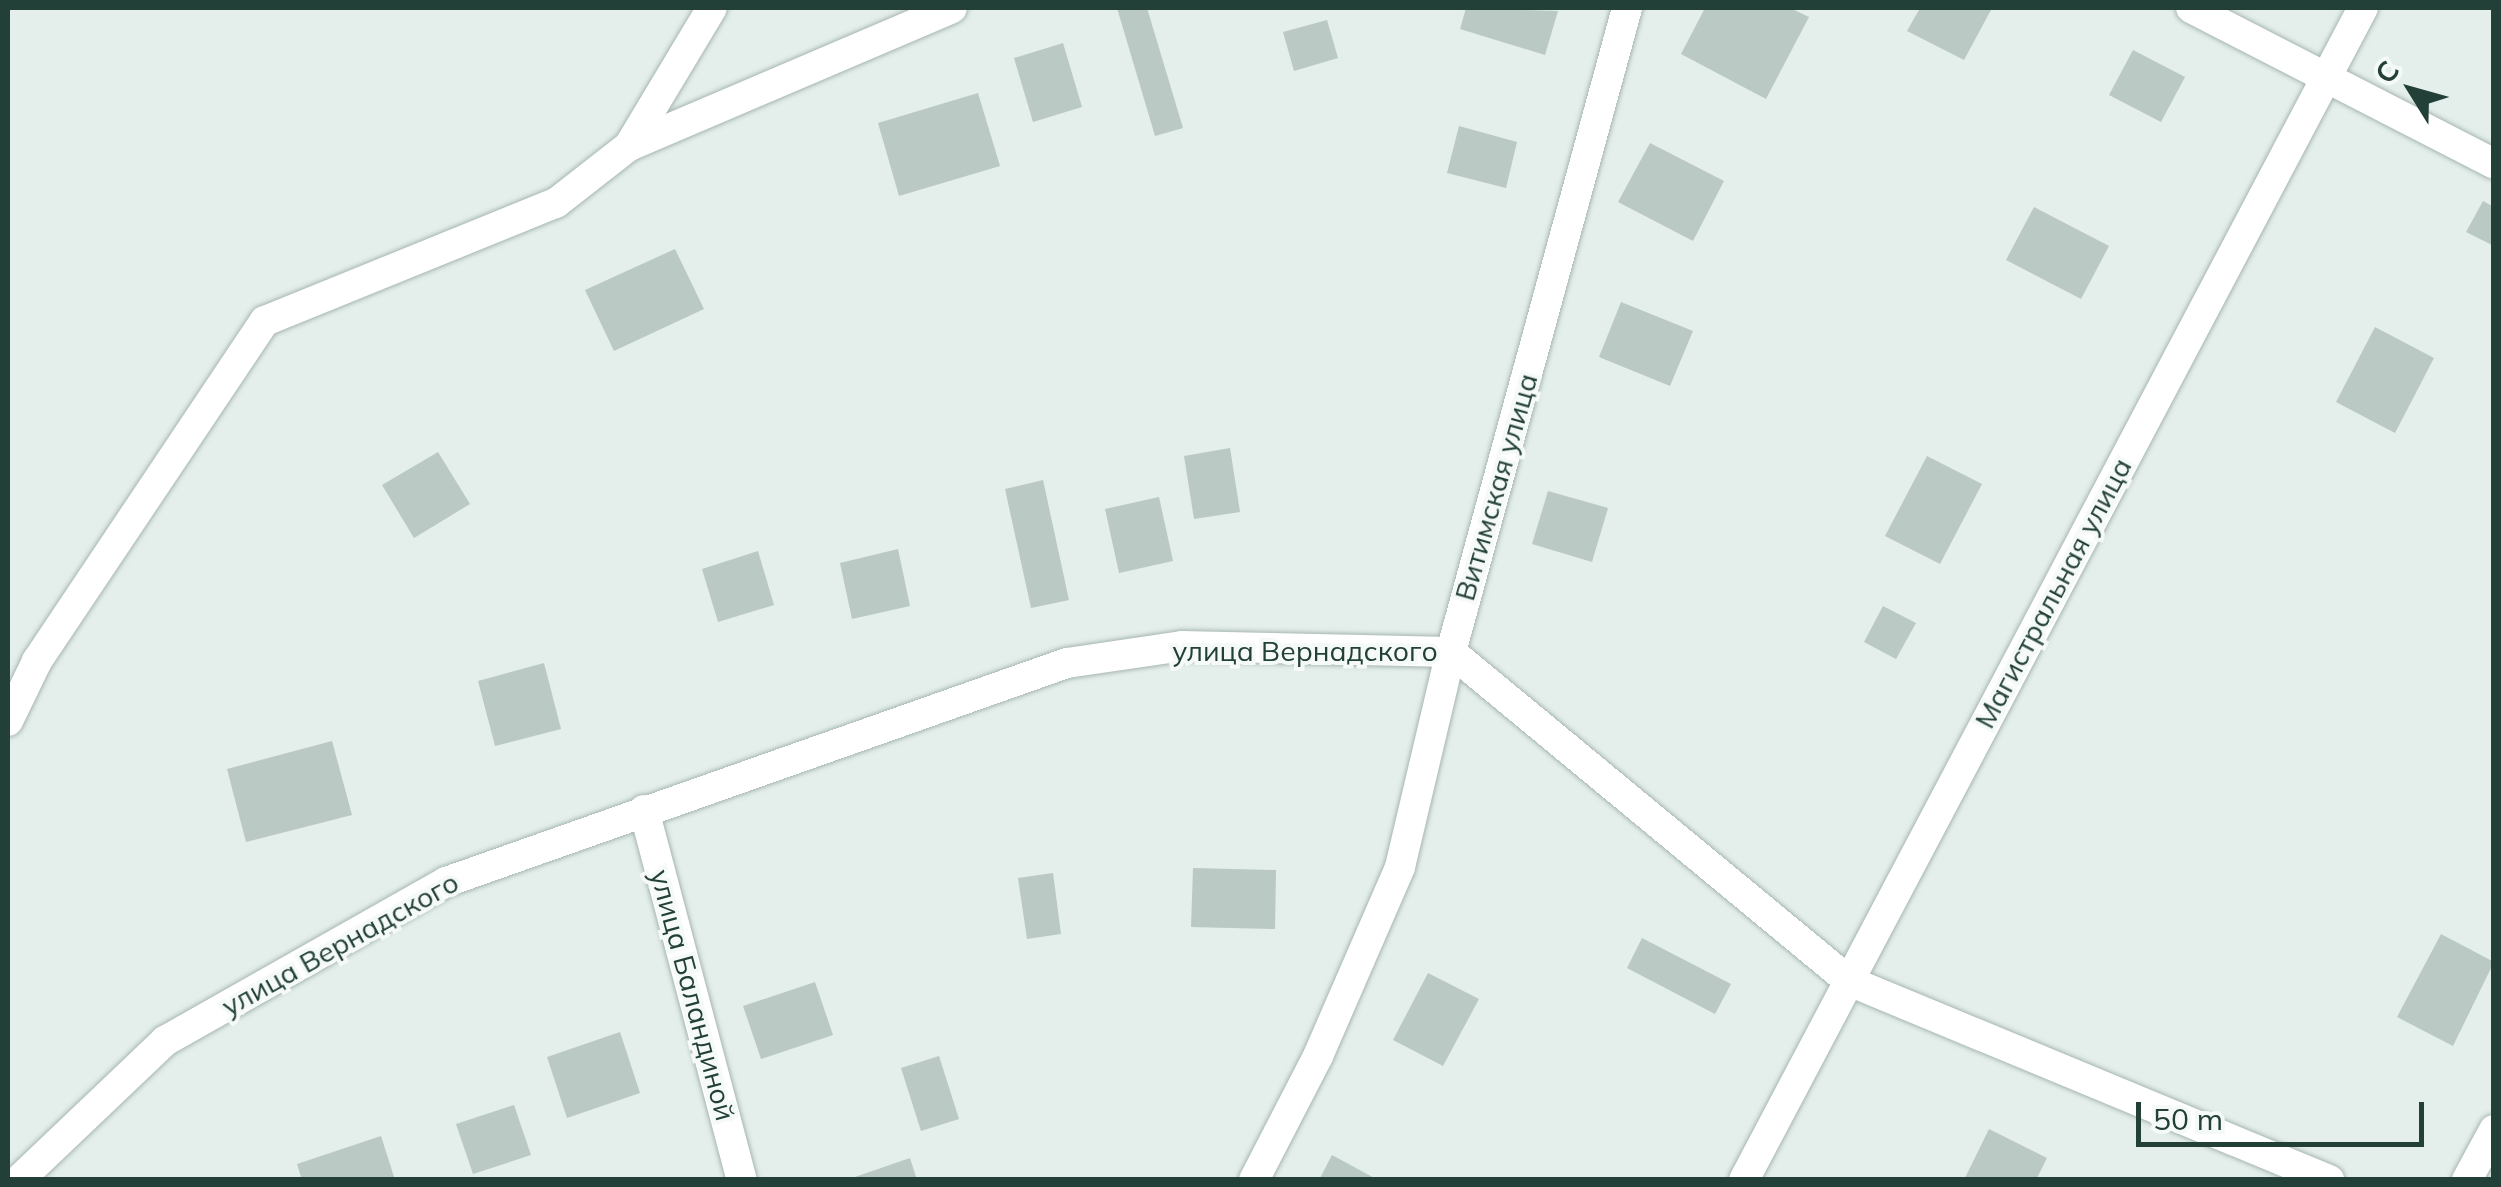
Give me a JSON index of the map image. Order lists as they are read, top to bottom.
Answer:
{
  "streets": {
    "street": [
      "Витимская улица",
      "Магистральная улица",
      "улица Вернадского",
      "улица Баландиной"
    ]
  },
  "crossings": [
    ["Витимская улица", "улица Вернадского"],
    ["Магистральная улица", "улица Вернадского"],
    ["улица Вернадского", "улица Баландиной"]
  ],
  "scale_bar": "50 m",
  "north": "top left"
}
